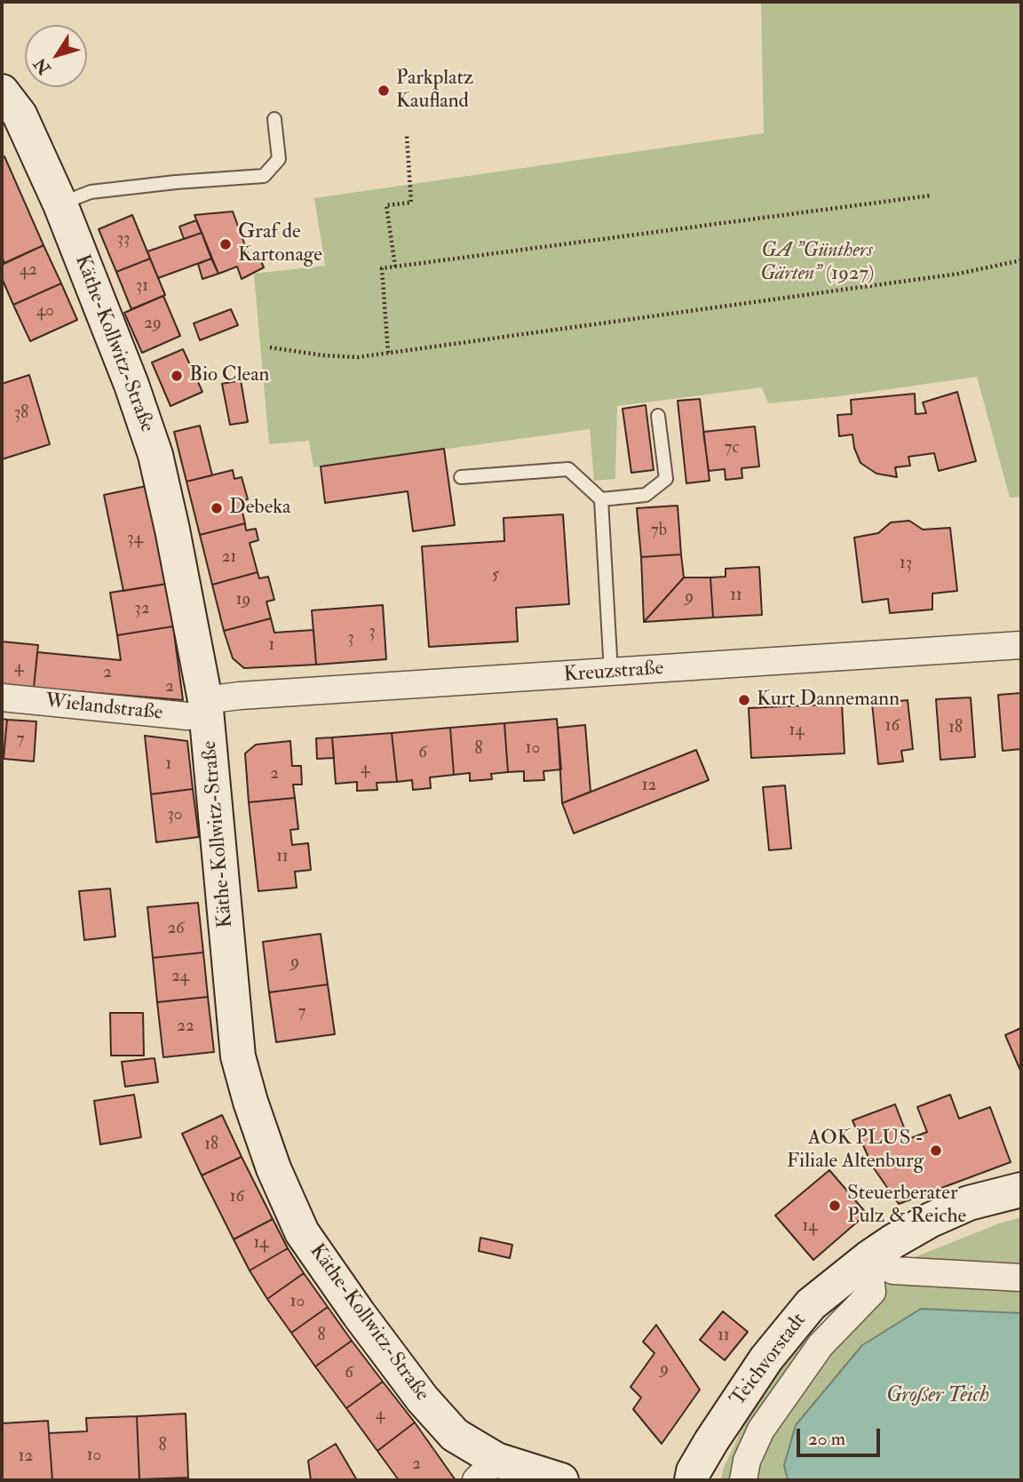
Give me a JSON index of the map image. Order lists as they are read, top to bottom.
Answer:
{
  "streets": {
    "street": [
      "Käthe-Kollwitz-Straße",
      "Kreuzstraße",
      "Wielandstraße",
      "Teichvorstadt"
    ]
  },
  "crossings": [
    ["Käthe-Kollwitz-Straße", "Kreuzstraße"],
    ["Käthe-Kollwitz-Straße", "Wielandstraße"],
    ["Kreuzstraße", "Wielandstraße"]
  ],
  "water": ["Großer Teich"],
  "parks": ["GA \"Günthers Gärten\" (1927)"],
  "places": [
    "Parkplatz Kaufland",
    "Graf de Kartonage",
    "Bio Clean",
    "Debeka",
    "Kurt Dannemann",
    "AOK PLUS - Filiale Altenburg",
    "Steuerberater Pulz & Reiche"
  ],
  "house_numbers": [
    "33",
    "42",
    "31",
    "40",
    "29",
    "38",
    "7c",
    "7b",
    "34",
    "21",
    "13",
    "5",
    "11",
    "9",
    "19",
    "32",
    "3",
    "3",
    "1",
    "4",
    "2",
    "2",
    "16",
    "18",
    "14",
    "7",
    "10",
    "8",
    "6",
    "1",
    "4",
    "2",
    "12",
    "30",
    "11",
    "26",
    "9",
    "24",
    "7",
    "22",
    "18",
    "16",
    "14",
    "14",
    "10",
    "8",
    "11",
    "9",
    "6",
    "4",
    "8",
    "10",
    "12",
    "2"
  ],
  "scale_bar": "20 m",
  "north": "bottom left"
}
